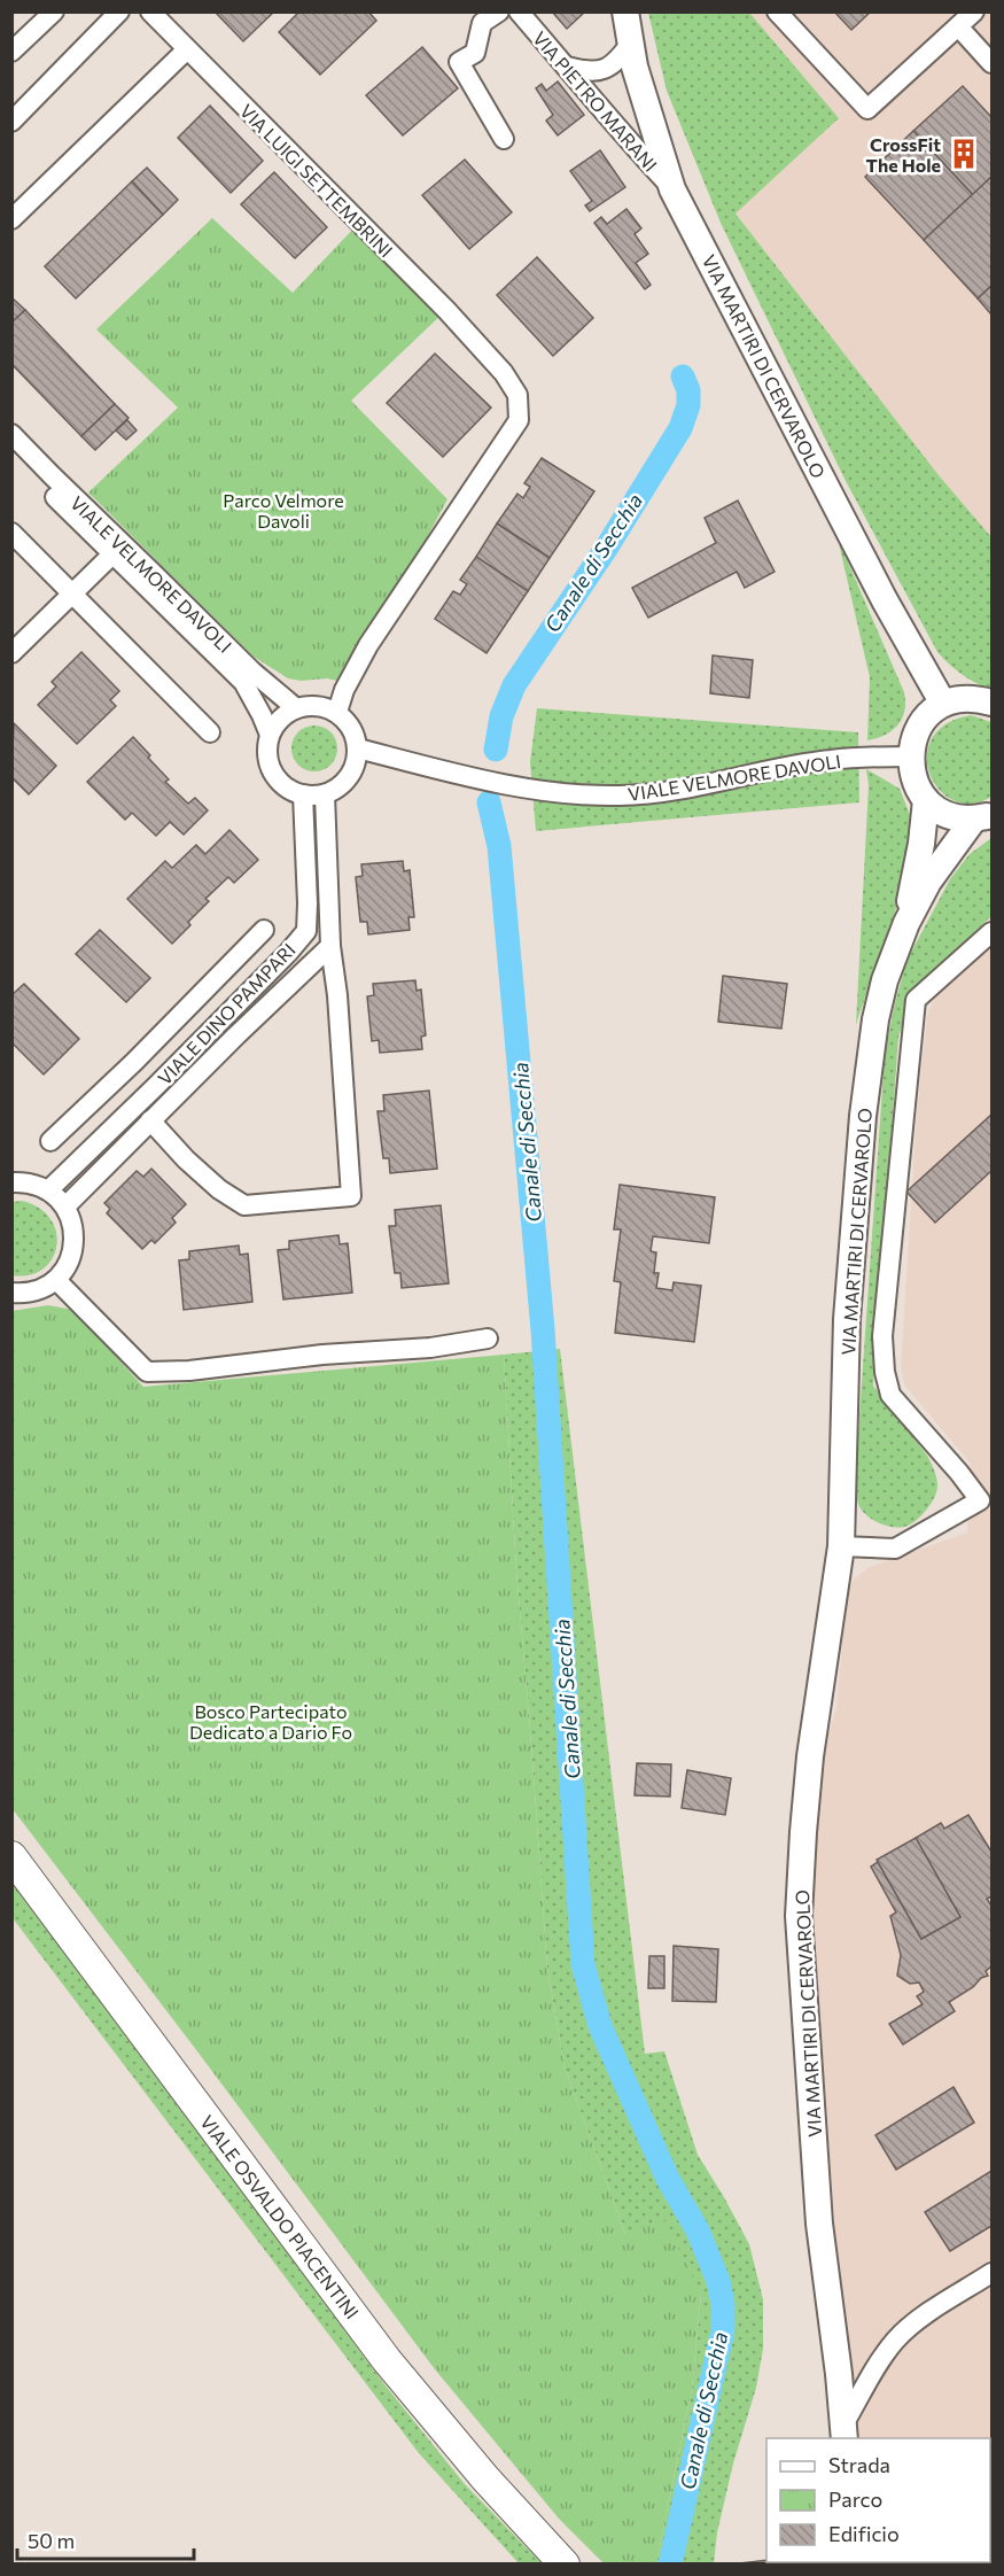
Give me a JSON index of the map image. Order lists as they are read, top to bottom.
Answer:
{
  "streets": {
    "main road": ["VIA MARTIRI DI CERVAROLO", "VIALE OSVALDO PIACENTINI"],
    "street": [
      "VIA PIETRO MARANI",
      "VIA LUIGI SETTEMBRINI",
      "VIALE VELMORE DAVOLI",
      "VIALE DINO PAMPARI"
    ]
  },
  "crossings": [
    ["VIA PIETRO MARANI", "VIA MARTIRI DI CERVAROLO"],
    ["VIA LUIGI SETTEMBRINI", "VIALE VELMORE DAVOLI"],
    ["VIA LUIGI SETTEMBRINI", "VIALE DINO PAMPARI"],
    ["VIALE VELMORE DAVOLI", "VIALE DINO PAMPARI"]
  ],
  "water": ["Canale di Secchia"],
  "parks": ["Parco Velmore Davoli", "Bosco Partecipato Dedicato a Dario Fo"],
  "places": {
    "building": ["CrossFit The Hole"]
  },
  "legend": ["Strada", "Parco", "Edificio"],
  "scale_bar": "50 m"
}
